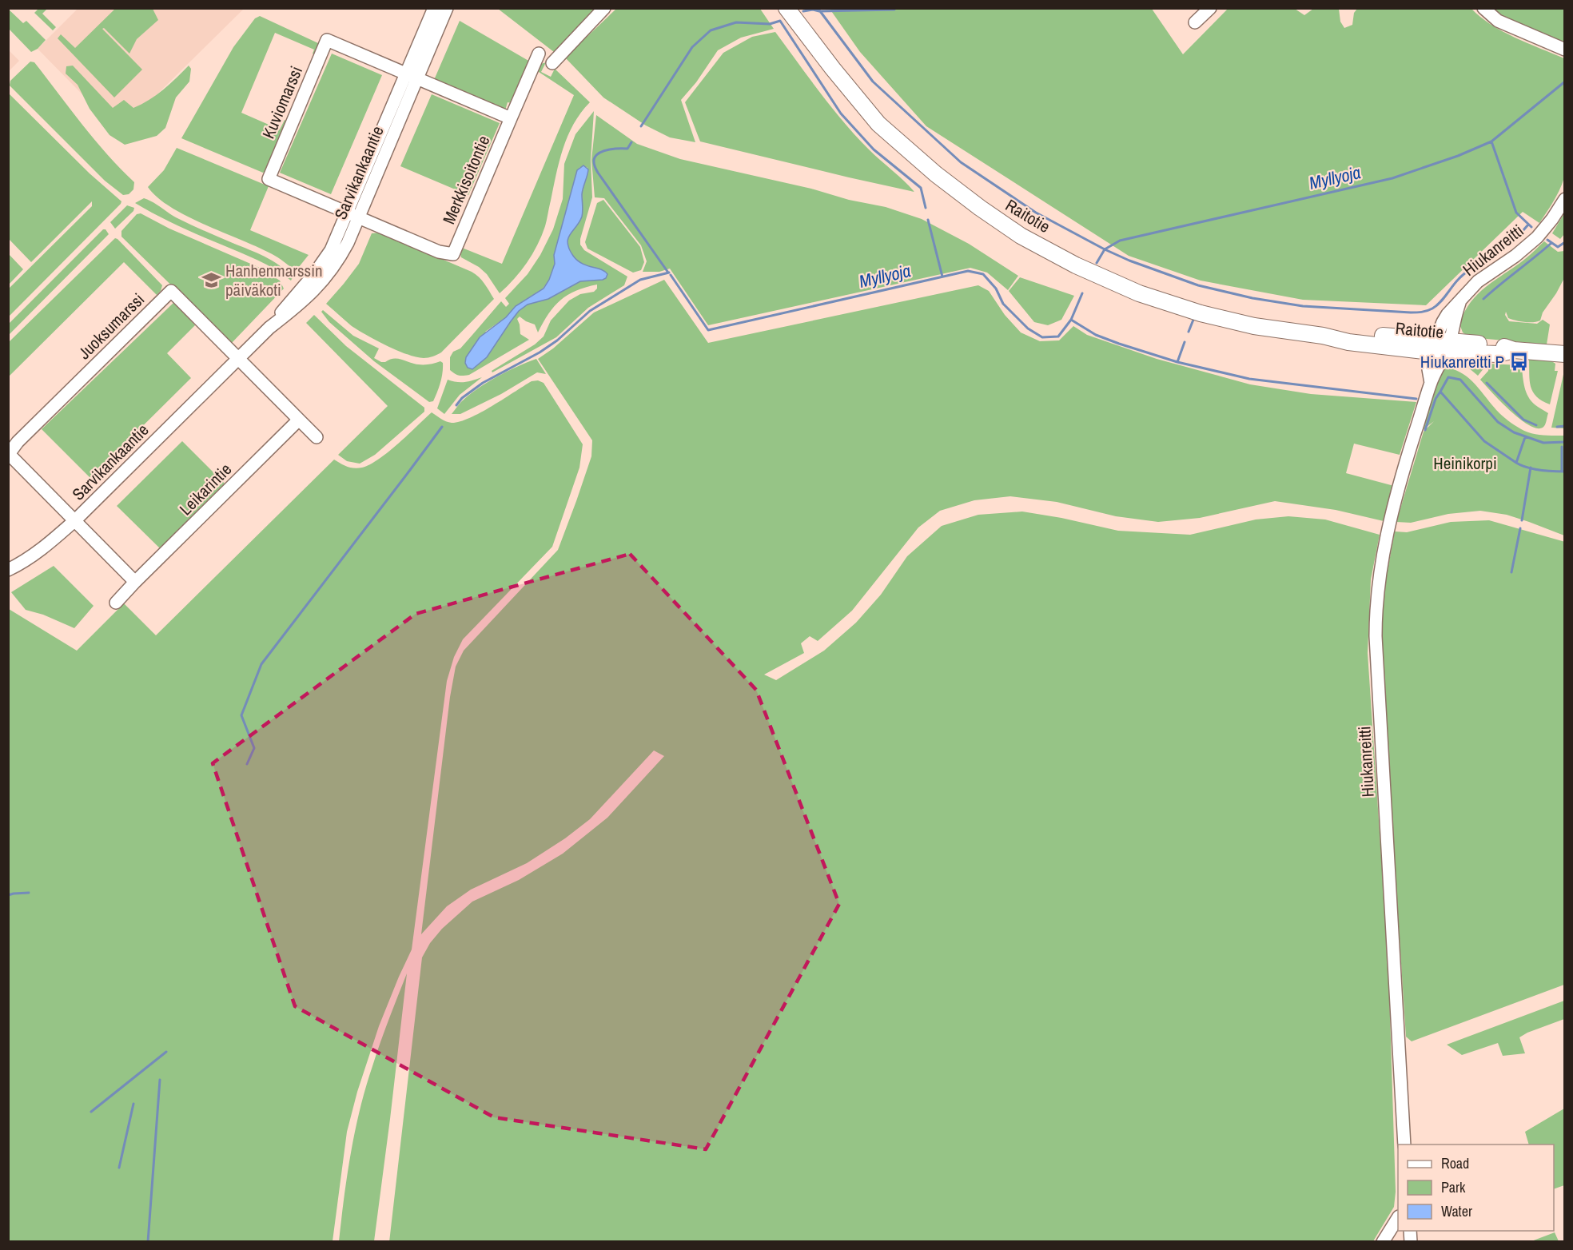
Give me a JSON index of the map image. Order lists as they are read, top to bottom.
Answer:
{
  "streets": {
    "main road": ["Raitotie"],
    "street": [
      "Kuviomarssi",
      "Sarvikankaantie",
      "Merkkisoitontie",
      "Hiukanreitti",
      "Juoksumarssi",
      "Leikarintie"
    ]
  },
  "crossings": [
    ["Kuviomarssi", "Sarvikankaantie"],
    ["Kuviomarssi", "Merkkisoitontie"],
    ["Sarvikankaantie", "Merkkisoitontie"],
    ["Sarvikankaantie", "Juoksumarssi"],
    ["Raitotie", "Hiukanreitti"]
  ],
  "water": ["Myllyoja"],
  "parks": ["Heinikorpi"],
  "places": {
    "school or university": ["Hanhenmarssin päiväkoti"],
    "bus stop": ["Hiukanreitti P"]
  },
  "legend": ["Road", "Park", "Water"]
}
